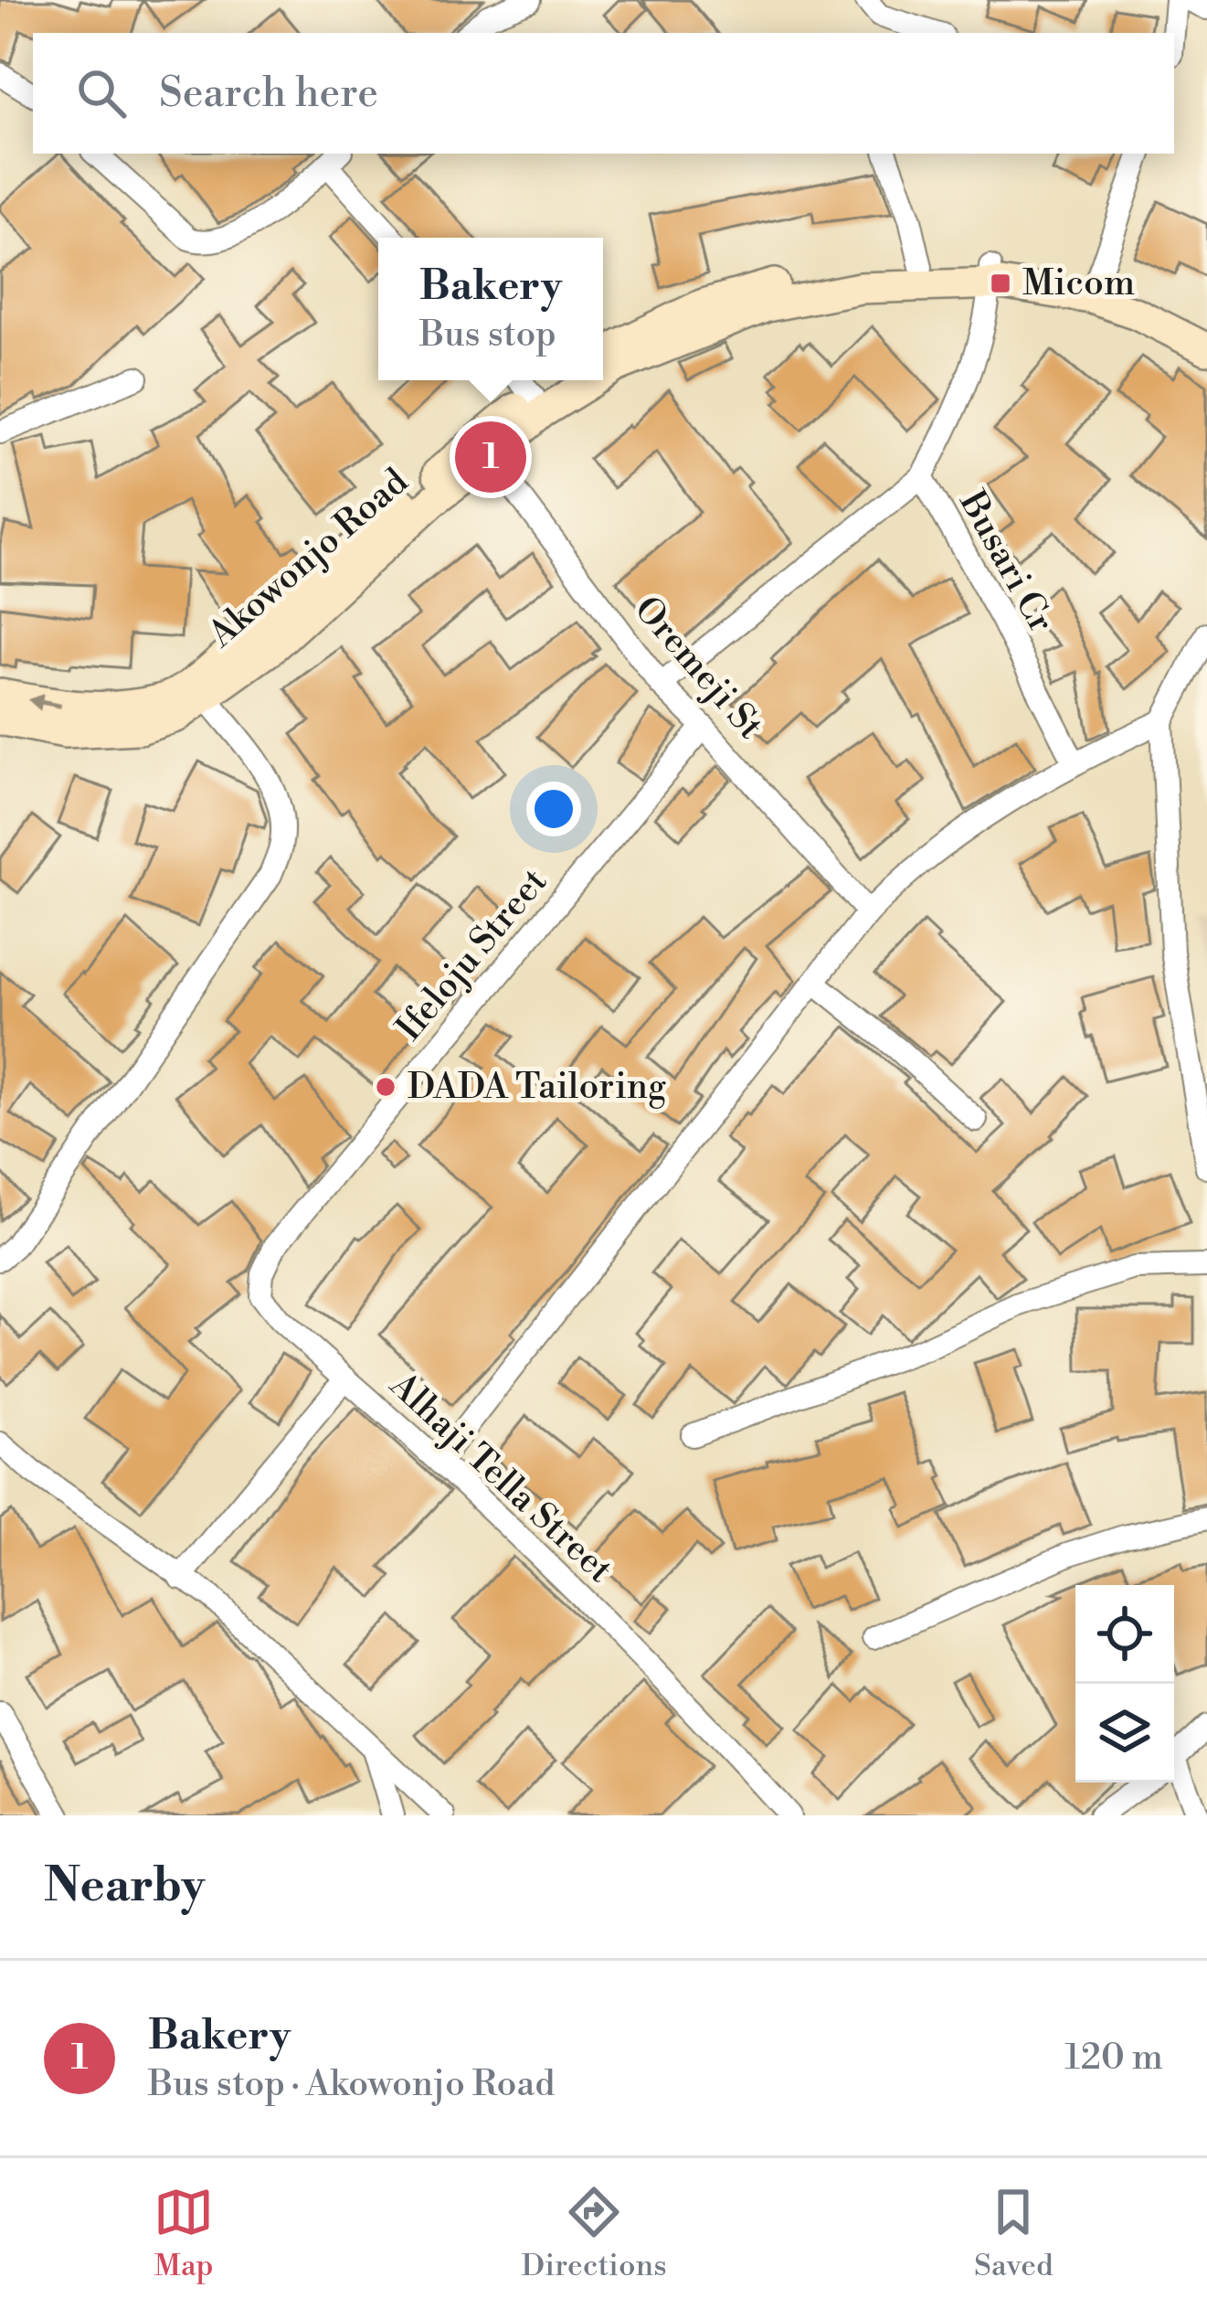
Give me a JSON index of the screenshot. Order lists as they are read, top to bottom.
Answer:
{
  "streets": {
    "main road": ["Akowonjo Road"],
    "street": [
      "Busari Cr",
      "Oremeji St",
      "Ifeloju Street",
      "Alhaji Tella Street"
    ]
  },
  "crossings": [
    ["Akowonjo Road", "Busari Cr"],
    ["Akowonjo Road", "Oremeji St"],
    ["Oremeji St", "Ifeloju Street"],
    ["Ifeloju Street", "Alhaji Tella Street"]
  ],
  "places": {
    "transit": ["Micom"],
    "other": ["DADA Tailoring"]
  },
  "page": {
    "search": "Search here",
    "popup": ["Bakery", "Bus stop"],
    "pins": "1",
    "heading": "Nearby",
    "list": [
      {
        "mark": "1",
        "name": "Bakery",
        "note": "Bus stop · Akowonjo Road",
        "value": "120 m"
      }
    ],
    "nav": ["Map", "Directions", "Saved"]
  }
}
